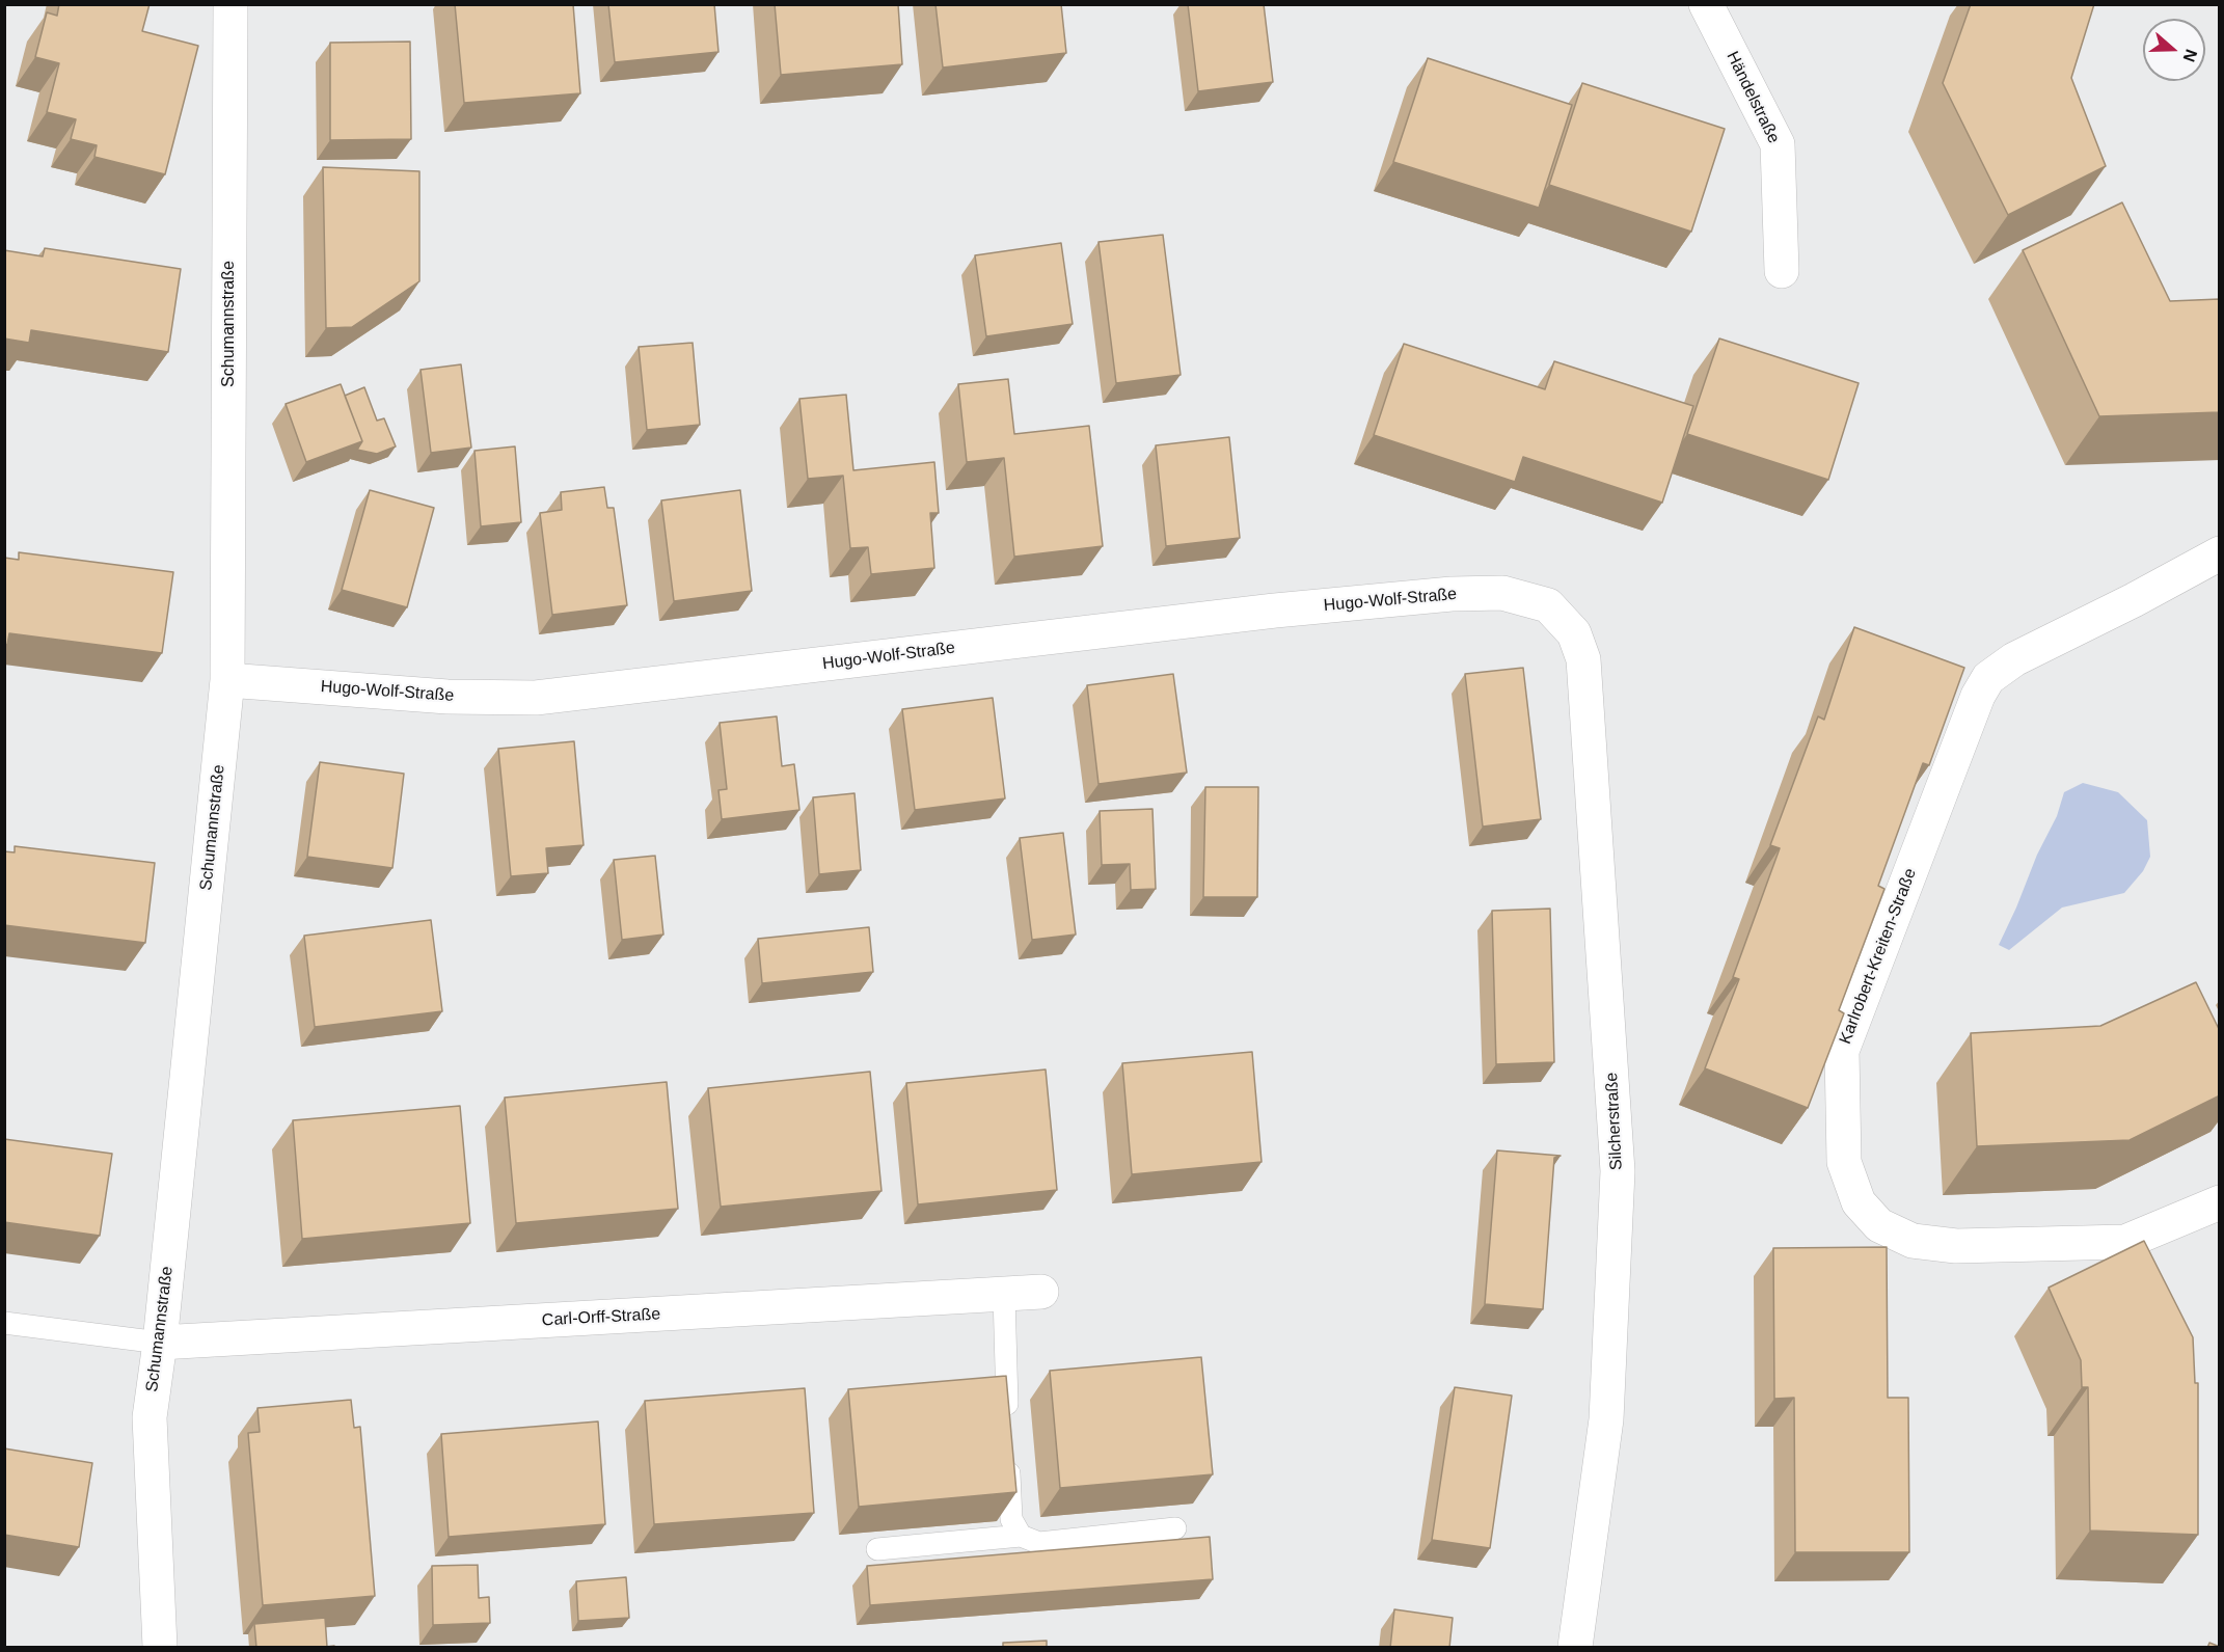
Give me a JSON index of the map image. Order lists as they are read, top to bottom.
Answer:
{
  "streets": {
    "street": [
      "Händelstraße",
      "Schumannstraße",
      "Hugo-Wolf-Straße",
      "Karlrobert-Kreiten-Straße",
      "Silcherstraße",
      "Carl-Orff-Straße"
    ]
  },
  "crossings": [
    ["Schumannstraße", "Hugo-Wolf-Straße"],
    ["Schumannstraße", "Carl-Orff-Straße"],
    ["Hugo-Wolf-Straße", "Silcherstraße"]
  ],
  "north": "right"
}
